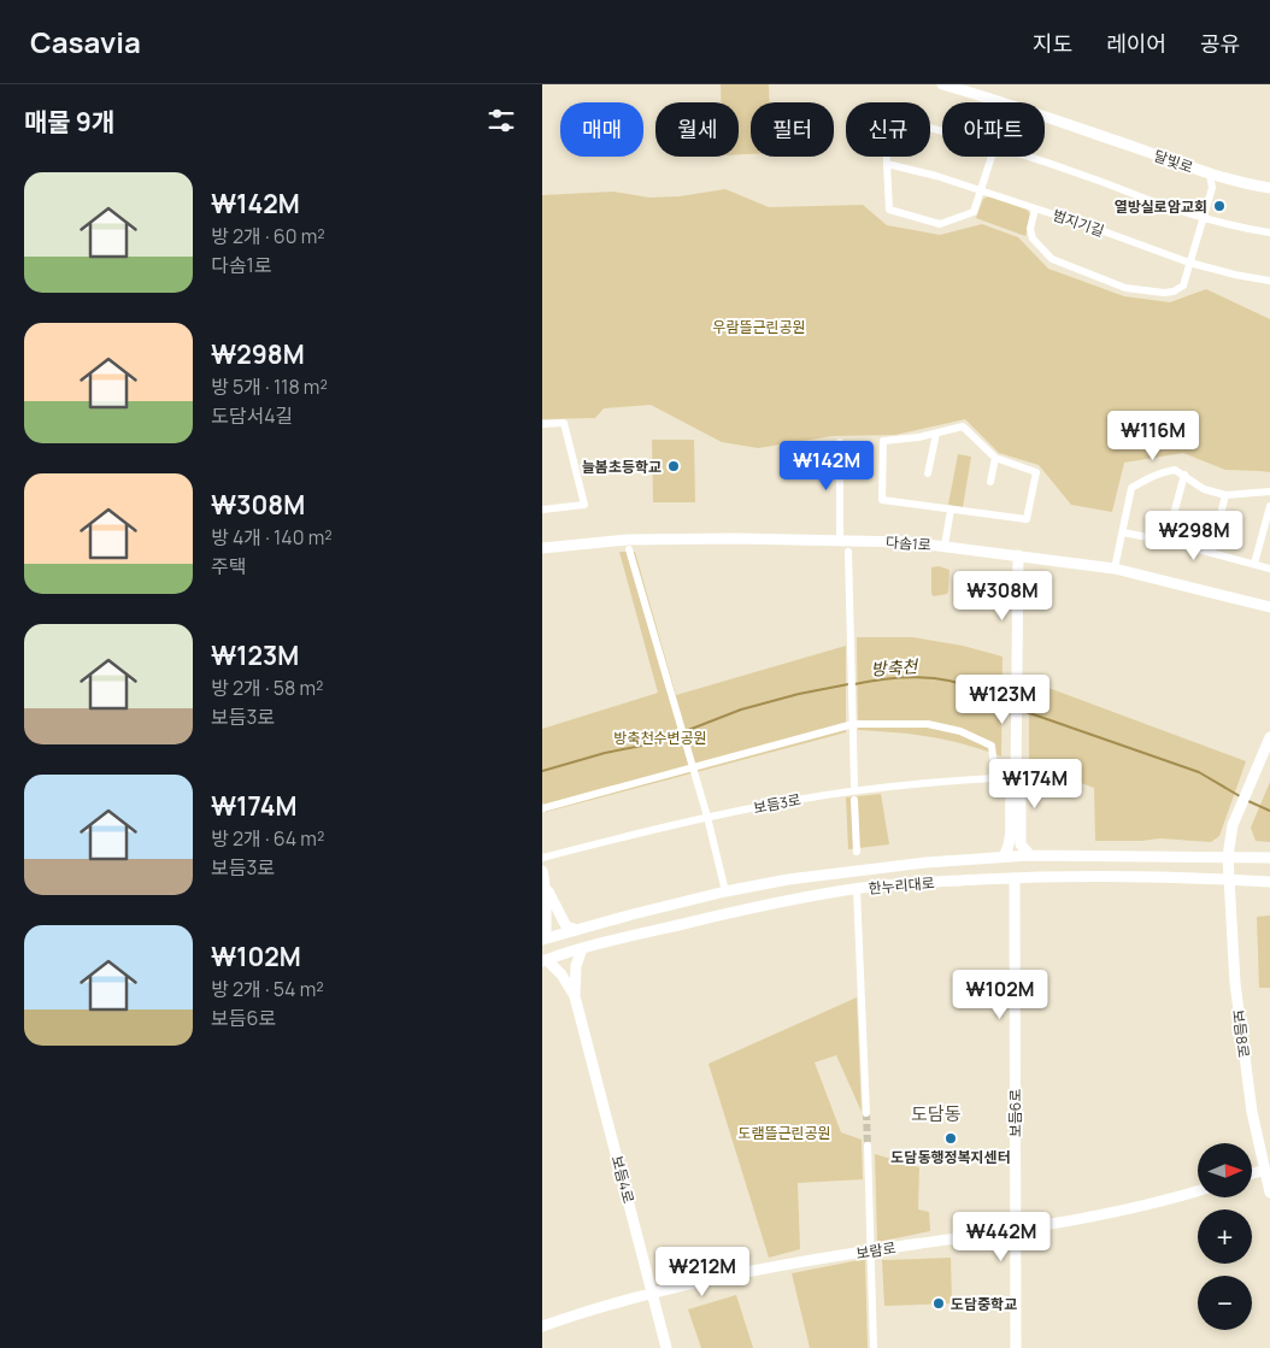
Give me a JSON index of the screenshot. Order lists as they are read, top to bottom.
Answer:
{
  "streets": {
    "street": [
      "달빛로",
      "범지기길",
      "다솜1로",
      "보듬3로",
      "한누리대로",
      "보듬8로",
      "보듬6로",
      "보듬4로",
      "보람로"
    ]
  },
  "crossings": [
    ["한누리대로", "보듬8로"],
    ["한누리대로", "보듬6로"],
    ["보듬6로", "보람로"],
    ["보듬4로", "보람로"]
  ],
  "districts": ["도담동"],
  "water": ["방축천"],
  "parks": ["우람뜰근린공원", "방축천수변공원", "도램뜰근린공원"],
  "places": [
    "열방실로암교회",
    "늘봄초등학교",
    "도담동행정복지센터",
    "도담중학교"
  ],
  "north": "right",
  "page": {
    "header": "Casavia",
    "nav": ["지도", "레이어", "공유"],
    "heading": "매물 9개",
    "chip": [
      "매매",
      "월세",
      "필터",
      "신규",
      "아파트"
    ],
    "list": [
      {
        "name": "₩142M",
        "note": "방 2개 · 60 m² · 다솜1로"
      },
      {
        "name": "₩298M",
        "note": "방 5개 · 118 m² · 도담서4길"
      },
      {
        "name": "₩308M",
        "note": "방 4개 · 140 m² · 주택"
      },
      {
        "name": "₩123M",
        "note": "방 2개 · 58 m² · 보듬3로"
      },
      {
        "name": "₩174M",
        "note": "방 2개 · 64 m² · 보듬3로"
      },
      {
        "name": "₩102M",
        "note": "방 2개 · 54 m² · 보듬6로"
      }
    ],
    "price": [
      "₩116M",
      "₩142M",
      "₩298M",
      "₩308M",
      "₩123M",
      "₩174M",
      "₩102M",
      "₩442M",
      "₩212M"
    ],
    "map_buttons": ["+", "−"]
  }
}
